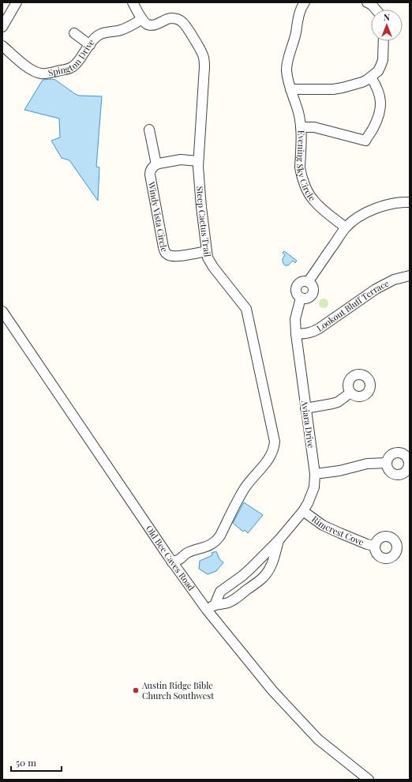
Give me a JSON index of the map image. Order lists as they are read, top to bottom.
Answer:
{
  "streets": {
    "street": [
      "Spington Drive",
      "Evening Sky Circle",
      "Windy Vista Circle",
      "Steep Cactus Trail",
      "Lookout Bluff Terrace",
      "Aviara Drive",
      "Rimcrest Cove",
      "Old Bee Caves Road"
    ]
  },
  "crossings": [
    ["Spington Drive", "Steep Cactus Trail"],
    ["Evening Sky Circle", "Aviara Drive"],
    ["Windy Vista Circle", "Steep Cactus Trail"],
    ["Steep Cactus Trail", "Old Bee Caves Road"],
    ["Lookout Bluff Terrace", "Aviara Drive"],
    ["Aviara Drive", "Rimcrest Cove"],
    ["Aviara Drive", "Old Bee Caves Road"]
  ],
  "places": ["Austin Ridge Bible Church Southwest"],
  "scale_bar": "50 m",
  "north": "top"
}
